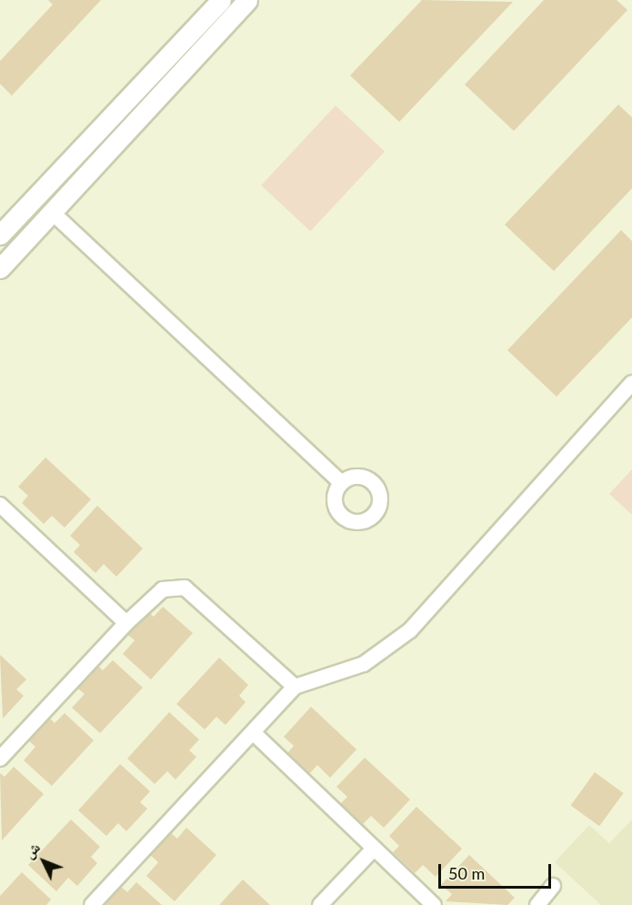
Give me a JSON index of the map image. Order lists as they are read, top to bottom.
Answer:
{
  "scale_bar": "50 m",
  "north": "top left"
}
